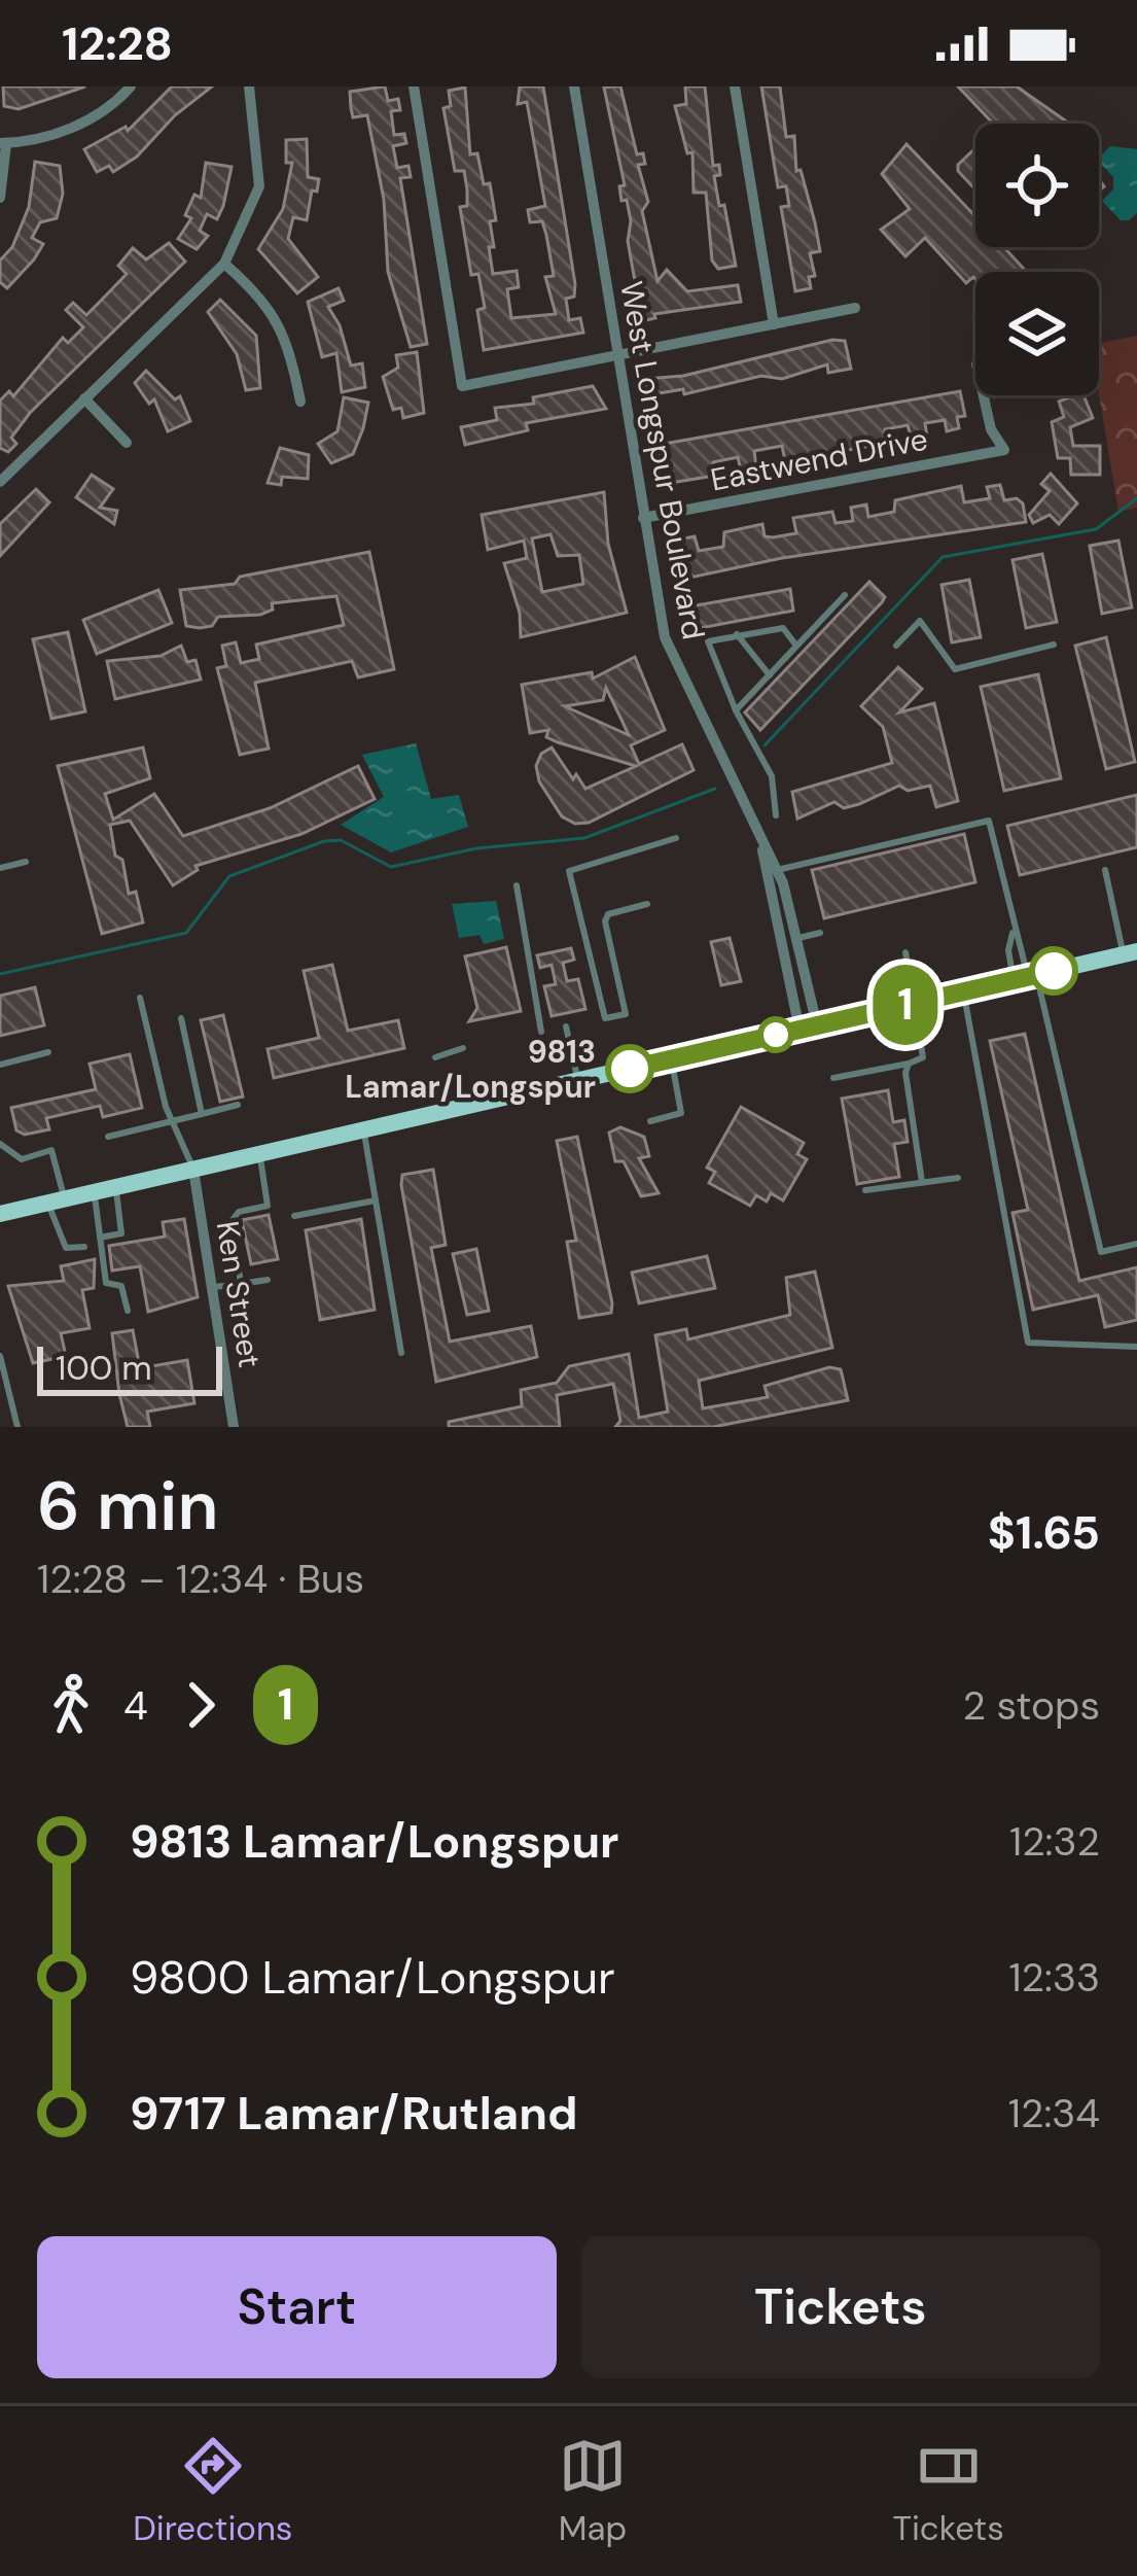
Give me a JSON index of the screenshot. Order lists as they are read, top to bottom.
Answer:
{
  "streets": {
    "street": ["Eastwend Drive", "West Longspur Boulevard", "Ken Street"]
  },
  "crossings": [
    ["Eastwend Drive", "West Longspur Boulevard"]
  ],
  "places": ["9813 Lamar/Longspur"],
  "lines": ["bus line 1"],
  "scale_bar": "100 m",
  "page": {
    "status": "12:28",
    "on_map": "1",
    "scale": "100 m",
    "heading": ["6 min", "12:28 – 12:34 · Bus", "$1.65"],
    "legs": ["4", "1", "2 stops"],
    "list": [
      {
        "name": "9813 Lamar/Longspur",
        "value": "12:32"
      },
      {
        "name": "9800 Lamar/Longspur",
        "value": "12:33"
      },
      {
        "name": "9717 Lamar/Rutland",
        "value": "12:34"
      }
    ],
    "buttons": ["Start", "Tickets"],
    "tabs": ["Directions", "Map", "Tickets"]
  }
}
